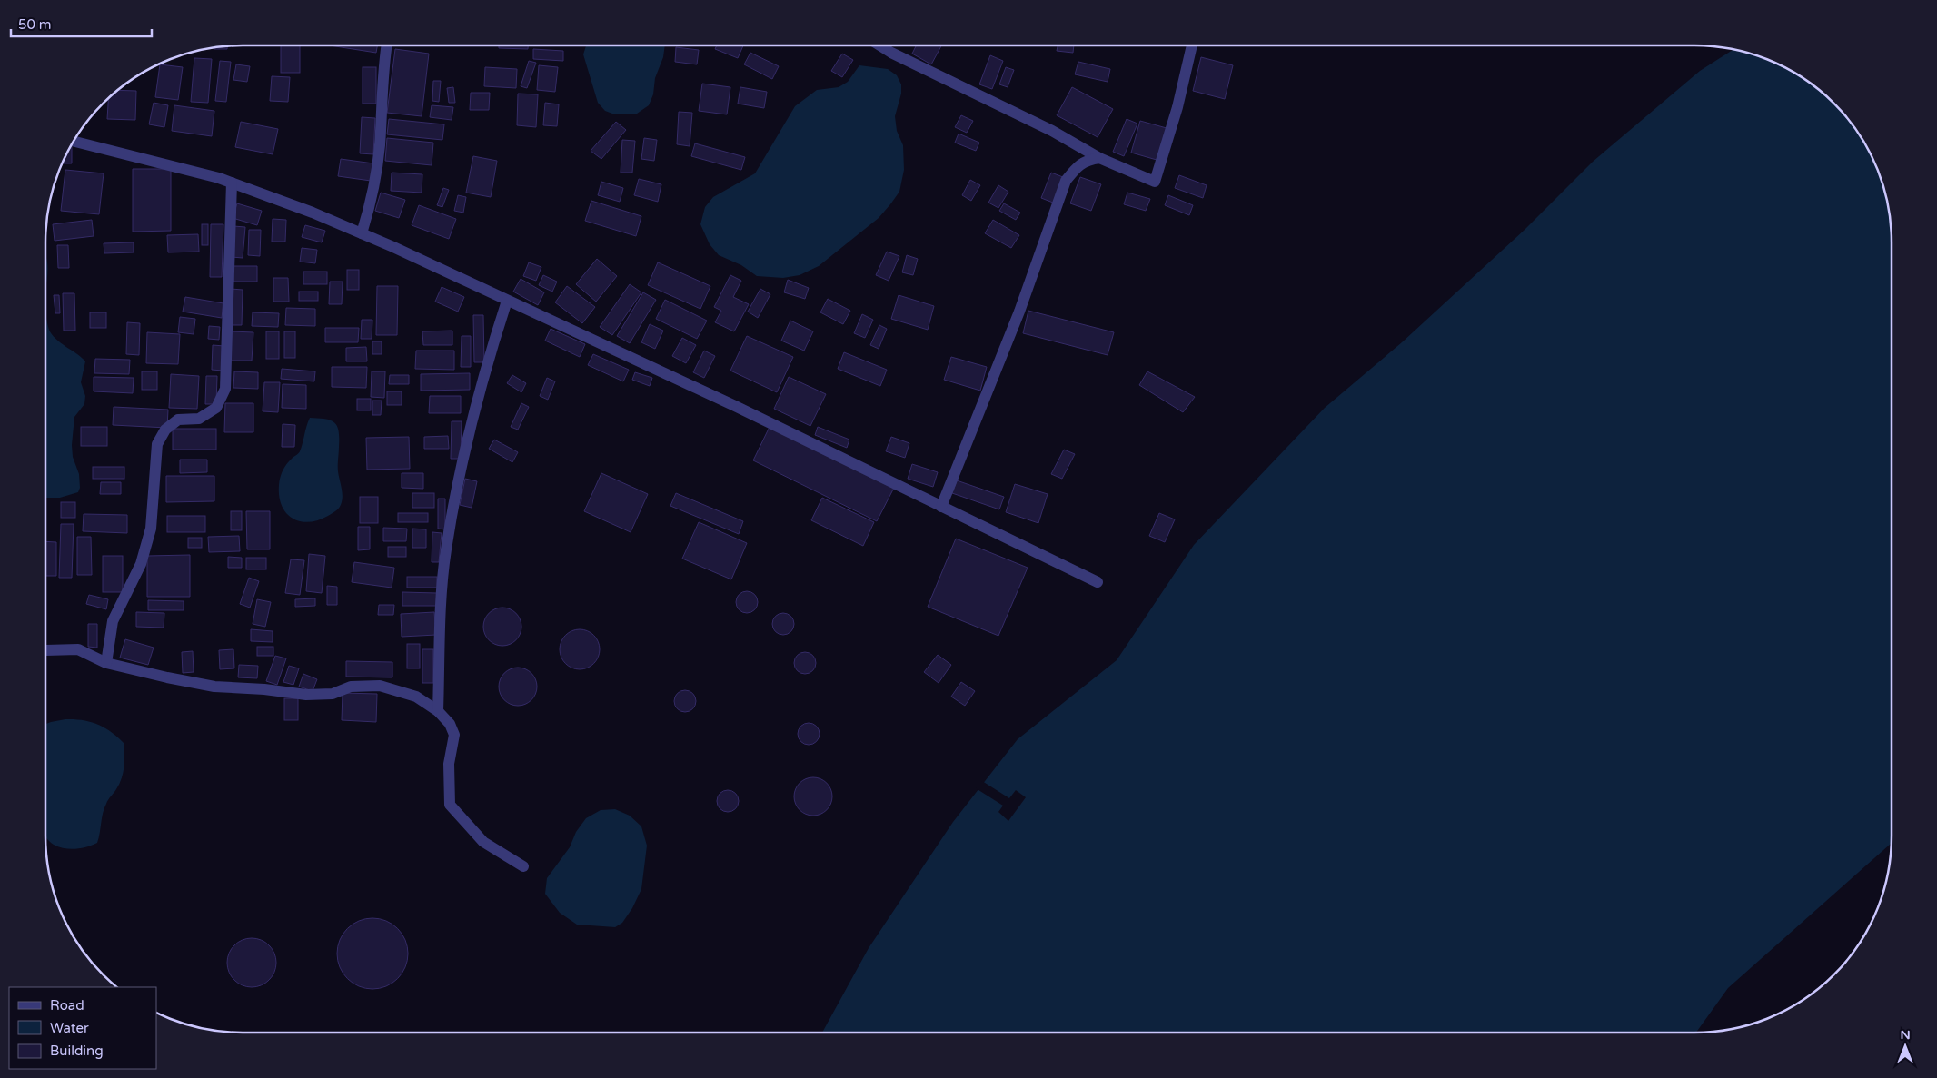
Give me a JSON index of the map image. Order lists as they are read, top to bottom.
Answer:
{
  "legend": ["Road", "Water", "Building"],
  "scale_bar": "50 m",
  "north": "top"
}
